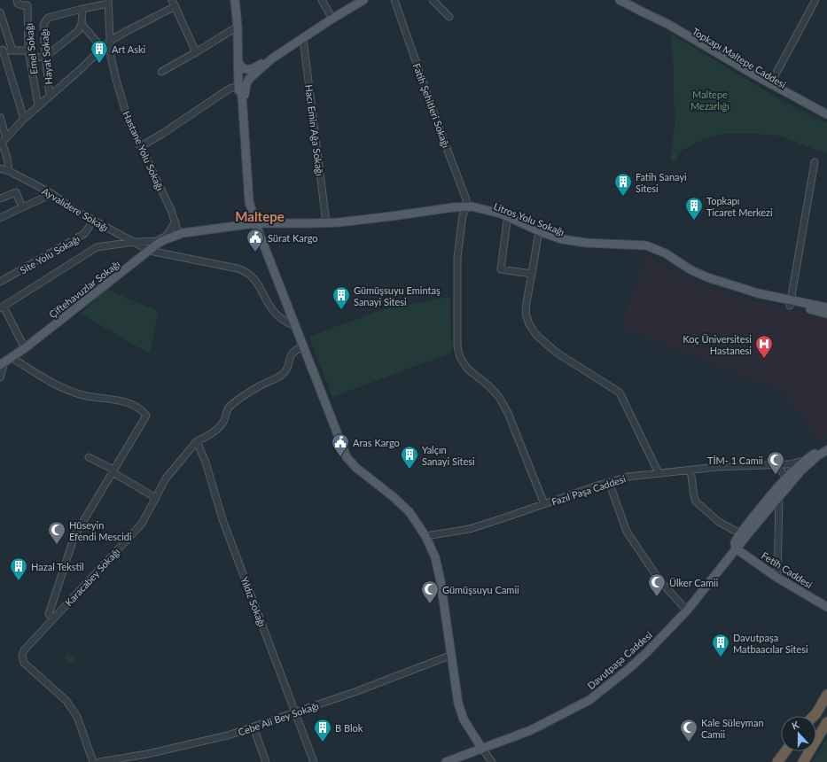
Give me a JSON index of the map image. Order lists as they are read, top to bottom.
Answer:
{
  "streets": {
    "main road": [
      "Topkapı Maltepe Caddesi",
      "Litros Yolu Sokağı",
      "Çiftehavuzlar Sokağı",
      "Fetih Caddesi",
      "Davutpaşa Caddesi"
    ],
    "street": [
      "Emel Sokağı",
      "Hayat Sokağı",
      "Fatih Şehitleri Sokağı",
      "Hacı Emin Ağa Sokağı",
      "Hastane Yolu Sokağı",
      "Ayvalıdere Sokağı",
      "Site Yolu Sokağı",
      "Fazıl Paşa Caddesi",
      "Karacabey Sokağı",
      "Yıldız Sokağı",
      "Cebe Ali Bey Sokağı"
    ]
  },
  "crossings": [
    ["Hayat Sokağı", "Hastane Yolu Sokağı"],
    ["Fatih Şehitleri Sokağı", "Litros Yolu Sokağı"],
    ["Hacı Emin Ağa Sokağı", "Litros Yolu Sokağı"],
    ["Hastane Yolu Sokağı", "Litros Yolu Sokağı"],
    ["Hastane Yolu Sokağı", "Çiftehavuzlar Sokağı"],
    ["Ayvalıdere Sokağı", "Site Yolu Sokağı"],
    ["Ayvalıdere Sokağı", "Çiftehavuzlar Sokağı"],
    ["Litros Yolu Sokağı", "Çiftehavuzlar Sokağı"],
    ["Fazıl Paşa Caddesi", "Davutpaşa Caddesi"],
    ["Fetih Caddesi", "Davutpaşa Caddesi"],
    ["Karacabey Sokağı", "Yıldız Sokağı"],
    ["Yıldız Sokağı", "Cebe Ali Bey Sokağı"]
  ],
  "districts": ["Maltepe"],
  "parks": ["Maltepe Mezarlığı"],
  "places": {
    "building": [
      "Art Aski",
      "Fatih Sanayi Sitesi",
      "Topkapı Ticaret Merkezi",
      "Gümüşsuyu Emintaş Sanayi Sitesi",
      "Yalçın Sanayi Sitesi",
      "Hazal Tekstil",
      "Davutpaşa Matbaacılar Sitesi",
      "B Blok"
    ],
    "public building": ["Sürat Kargo", "Aras Kargo"],
    "hospital": ["Koç Üniversitesi Hastanesi"],
    "mosque": [
      "TİM- 1 Camii",
      "Hüseyin Efendi Mescidi",
      "Ülker Camii",
      "Gümüşsuyu Camii",
      "Kale Süleyman Camii"
    ]
  },
  "north": "top"
}
